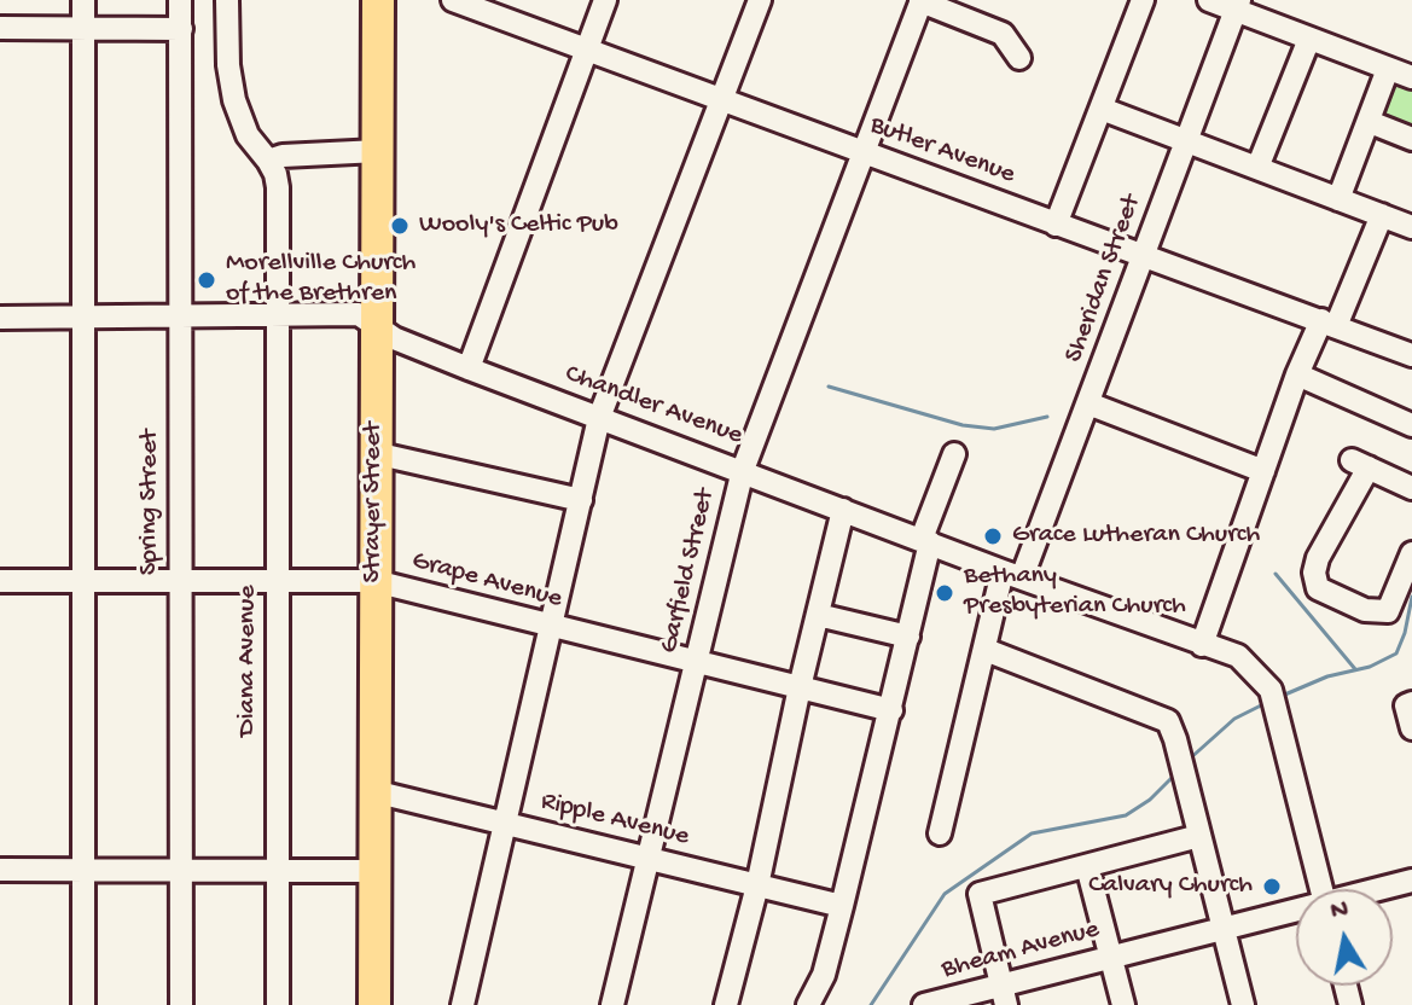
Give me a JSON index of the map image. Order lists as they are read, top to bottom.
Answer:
{
  "streets": {
    "highway": ["Strayer Street"],
    "street": [
      "Butler Avenue",
      "Sheridan Street",
      "Chandler Avenue",
      "Spring Street",
      "Garfield Street",
      "Grape Avenue",
      "Diana Avenue",
      "Ripple Avenue",
      "Bheam Avenue"
    ]
  },
  "crossings": [
    ["Butler Avenue", "Sheridan Street"],
    ["Butler Avenue", "Garfield Street"],
    ["Sheridan Street", "Chandler Avenue"],
    ["Chandler Avenue", "Spring Street"],
    ["Chandler Avenue", "Strayer Street"],
    ["Chandler Avenue", "Garfield Street"],
    ["Chandler Avenue", "Diana Avenue"],
    ["Spring Street", "Grape Avenue"],
    ["Strayer Street", "Grape Avenue"],
    ["Strayer Street", "Ripple Avenue"],
    ["Garfield Street", "Grape Avenue"],
    ["Garfield Street", "Ripple Avenue"],
    ["Grape Avenue", "Diana Avenue"]
  ],
  "places": [
    "Wooly's Celtic Pub",
    "Morellville Church of the Brethren",
    "Grace Lutheran Church",
    "Bethany Presbyterian Church",
    "Calvary Church"
  ],
  "north": "top"
}
